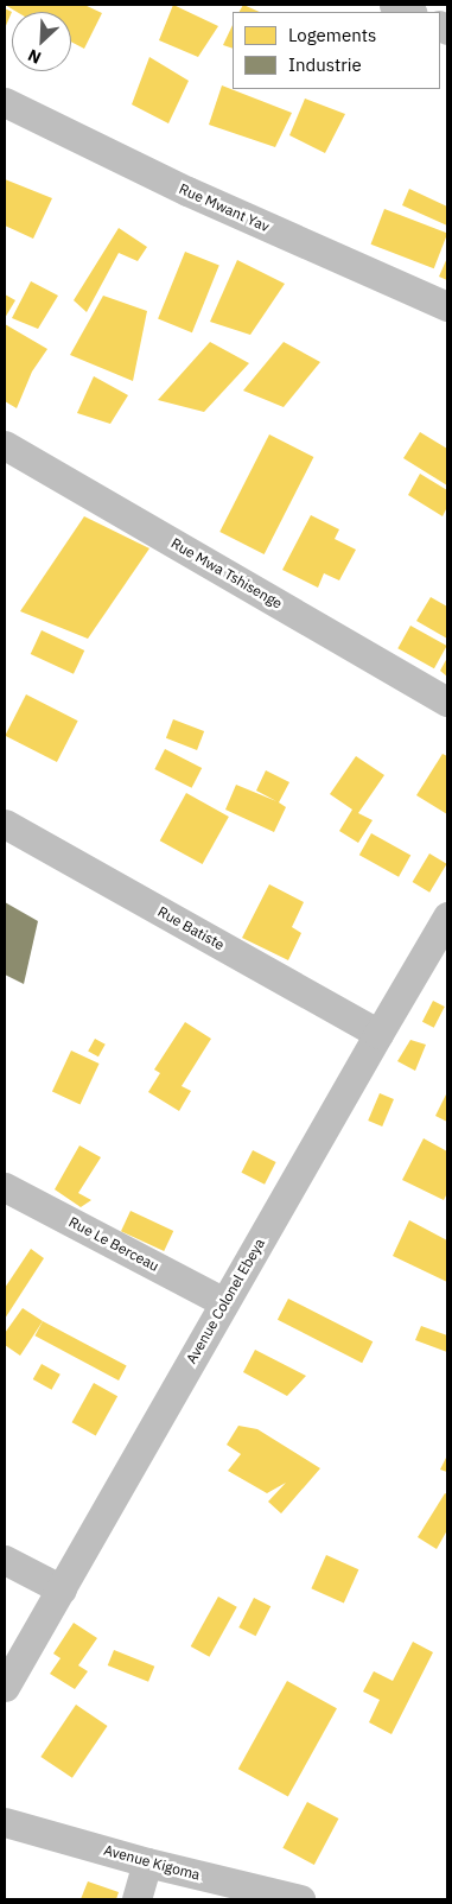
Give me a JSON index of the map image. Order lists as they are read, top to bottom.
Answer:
{
  "streets": {
    "street": [
      "Rue Mwant Yav",
      "Rue Mwa Tshisenge",
      "Rue Batiste",
      "Rue Le Berceau",
      "Avenue Colonel Ebeya",
      "Avenue Kigoma"
    ]
  },
  "crossings": [
    ["Rue Batiste", "Avenue Colonel Ebeya"],
    ["Rue Le Berceau", "Avenue Colonel Ebeya"]
  ],
  "legend": ["Logements", "Industrie"],
  "north": "bottom left"
}
